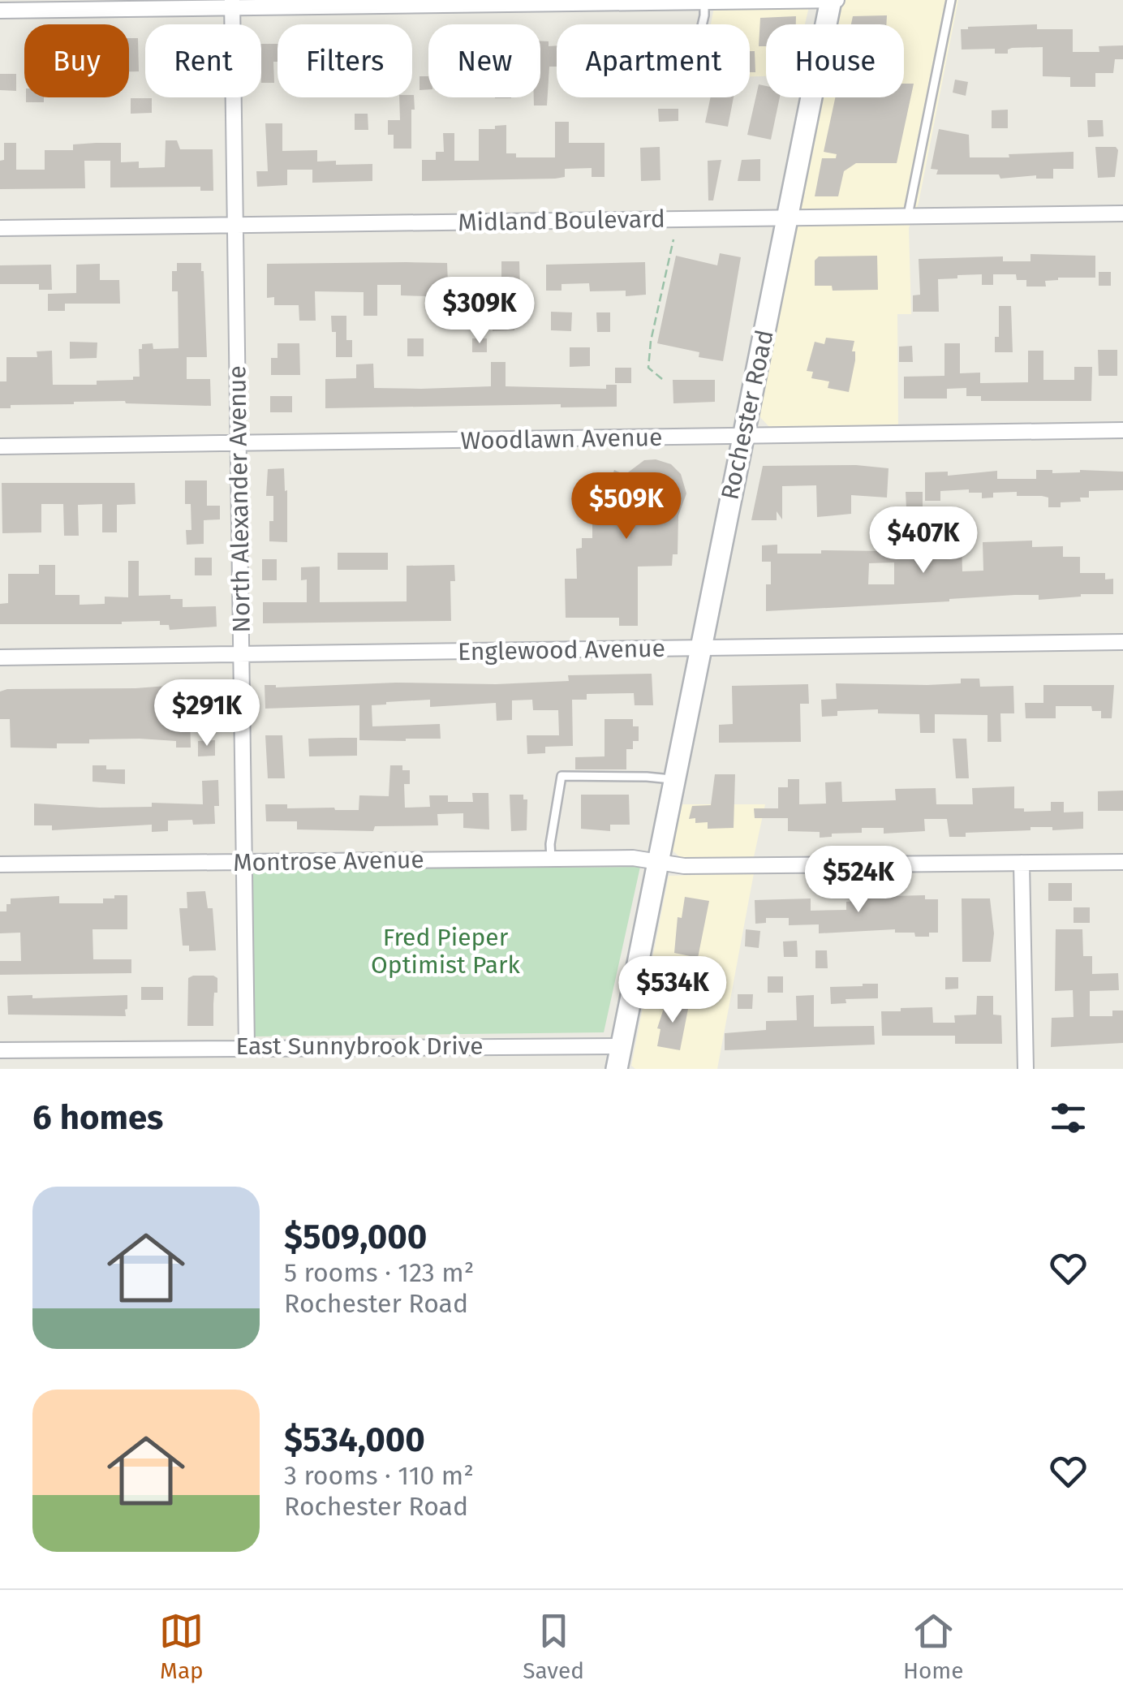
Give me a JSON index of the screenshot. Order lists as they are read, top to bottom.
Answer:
{
  "streets": {
    "main road": ["Rochester Road"],
    "street": [
      "Midland Boulevard",
      "Woodlawn Avenue",
      "North Alexander Avenue",
      "Englewood Avenue",
      "Montrose Avenue",
      "East Sunnybrook Drive"
    ]
  },
  "crossings": [
    ["Midland Boulevard", "Rochester Road"],
    ["Midland Boulevard", "North Alexander Avenue"],
    ["Rochester Road", "Woodlawn Avenue"],
    ["Rochester Road", "Englewood Avenue"],
    ["Rochester Road", "Montrose Avenue"],
    ["Rochester Road", "East Sunnybrook Drive"],
    ["Woodlawn Avenue", "North Alexander Avenue"],
    ["North Alexander Avenue", "Englewood Avenue"],
    ["North Alexander Avenue", "Montrose Avenue"],
    ["North Alexander Avenue", "East Sunnybrook Drive"]
  ],
  "parks": ["Fred Pieper Optimist Park"],
  "page": {
    "chip": [
      "Buy",
      "Rent",
      "Filters",
      "New",
      "Apartment",
      "House"
    ],
    "price": [
      "$309K",
      "$509K",
      "$407K",
      "$291K",
      "$524K",
      "$534K"
    ],
    "heading": "6 homes",
    "list": [
      {
        "name": "$509,000",
        "note": "5 rooms · 123 m² · Rochester Road"
      },
      {
        "name": "$534,000",
        "note": "3 rooms · 110 m² · Rochester Road"
      }
    ],
    "tabs": ["Map", "Saved", "Home"]
  }
}
